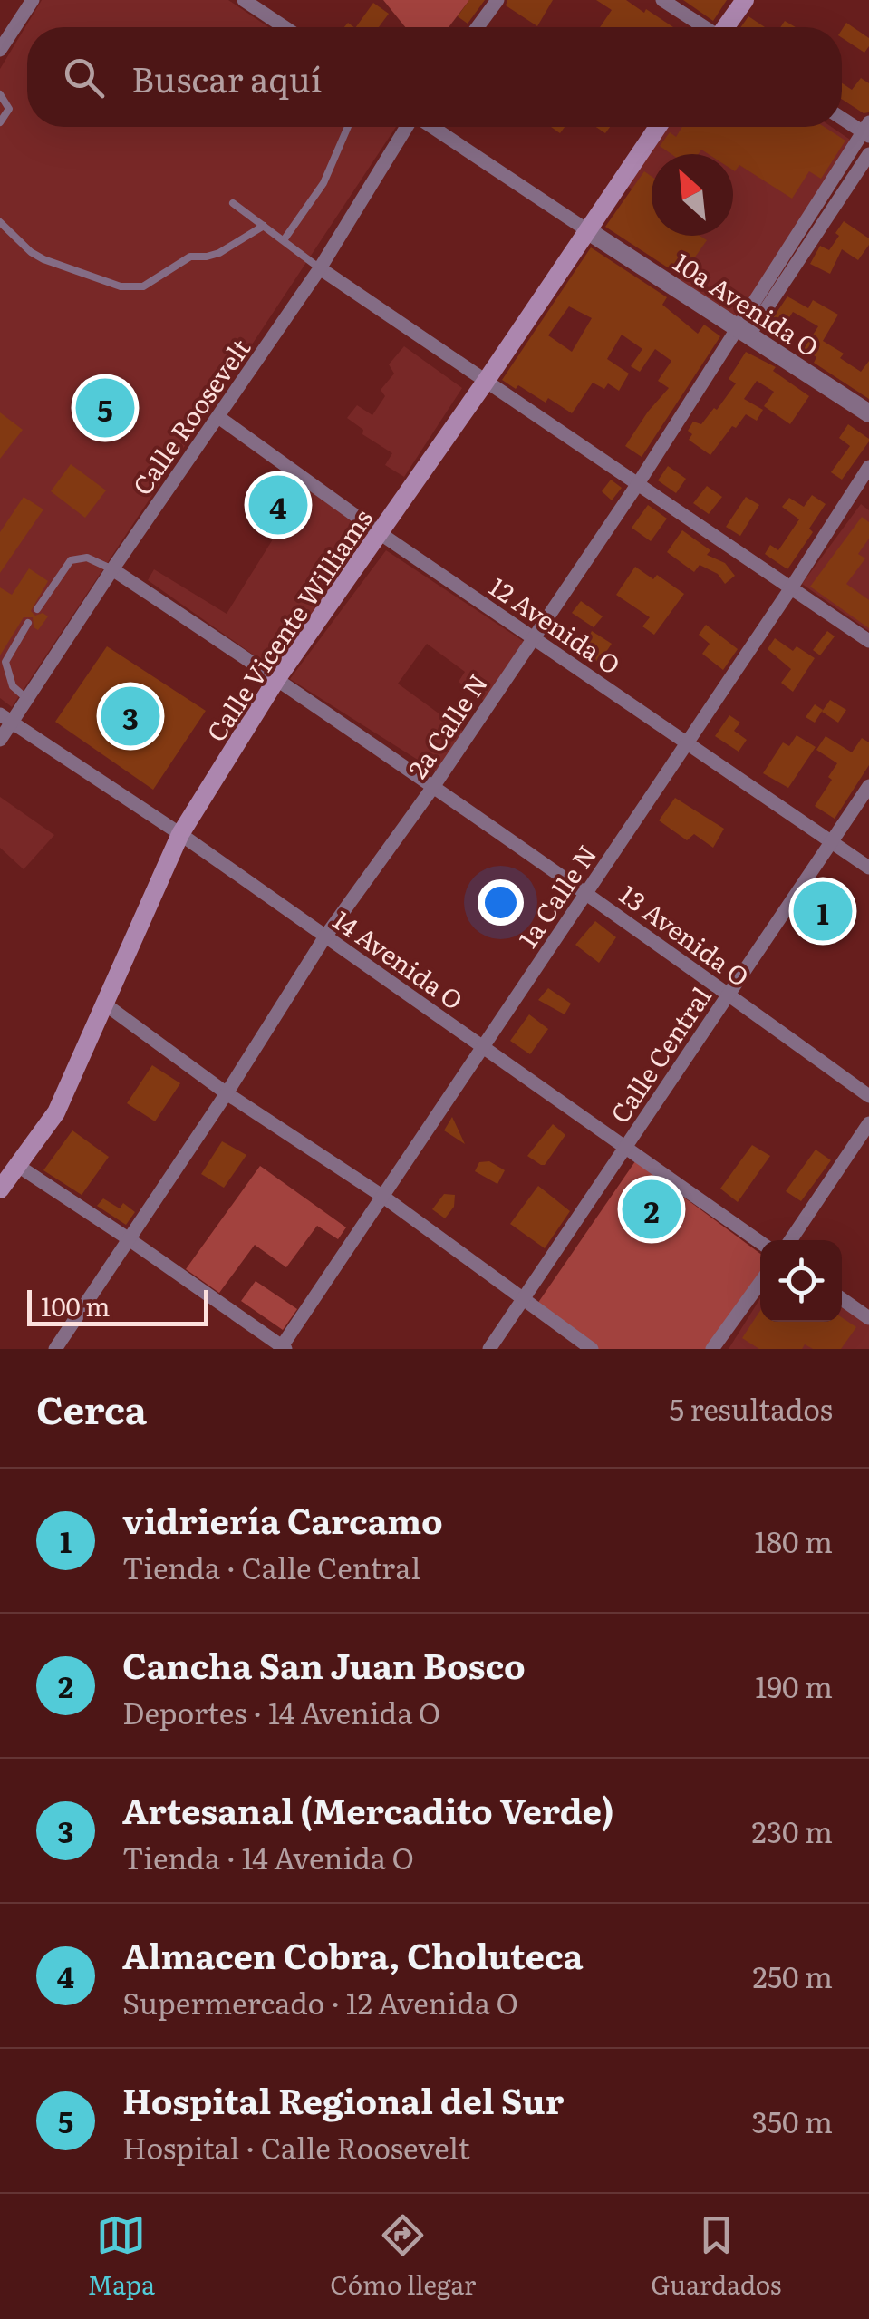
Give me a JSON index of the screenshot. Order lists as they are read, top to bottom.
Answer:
{
  "streets": {
    "main road": ["Calle Vicente Williams"],
    "street": [
      "10a Avenida O",
      "Calle Roosevelt",
      "12 Avenida O",
      "2a Calle N",
      "1a Calle N",
      "13 Avenida O",
      "14 Avenida O",
      "Calle Central"
    ]
  },
  "crossings": [
    ["10a Avenida O", "Calle Vicente Williams"],
    ["10a Avenida O", "2a Calle N"],
    ["Calle Roosevelt", "12 Avenida O"],
    ["Calle Roosevelt", "13 Avenida O"],
    ["Calle Roosevelt", "14 Avenida O"],
    ["Calle Vicente Williams", "12 Avenida O"],
    ["Calle Vicente Williams", "13 Avenida O"],
    ["Calle Vicente Williams", "14 Avenida O"],
    ["12 Avenida O", "2a Calle N"],
    ["12 Avenida O", "1a Calle N"],
    ["12 Avenida O", "Calle Central"],
    ["2a Calle N", "13 Avenida O"],
    ["2a Calle N", "14 Avenida O"],
    ["1a Calle N", "13 Avenida O"],
    ["1a Calle N", "14 Avenida O"],
    ["13 Avenida O", "Calle Central"],
    ["14 Avenida O", "Calle Central"]
  ],
  "scale_bar": "100 m",
  "north": "top left",
  "page": {
    "search": "Buscar aquí",
    "pins": [
      "5",
      "4",
      "3",
      "1",
      "2"
    ],
    "scale": "100 m",
    "heading": ["Cerca", "5 resultados"],
    "list": [
      {
        "mark": "1",
        "name": "vidriería Carcamo",
        "note": "Tienda · Calle Central",
        "value": "180 m"
      },
      {
        "mark": "2",
        "name": "Cancha San Juan Bosco",
        "note": "Deportes · 14 Avenida O",
        "value": "190 m"
      },
      {
        "mark": "3",
        "name": "Artesanal (Mercadito Verde)",
        "note": "Tienda · 14 Avenida O",
        "value": "230 m"
      },
      {
        "mark": "4",
        "name": "Almacen Cobra, Choluteca",
        "note": "Supermercado · 12 Avenida O",
        "value": "250 m"
      },
      {
        "mark": "5",
        "name": "Hospital Regional del Sur",
        "note": "Hospital · Calle Roosevelt",
        "value": "350 m"
      }
    ],
    "nav": ["Mapa", "Cómo llegar", "Guardados"]
  }
}
